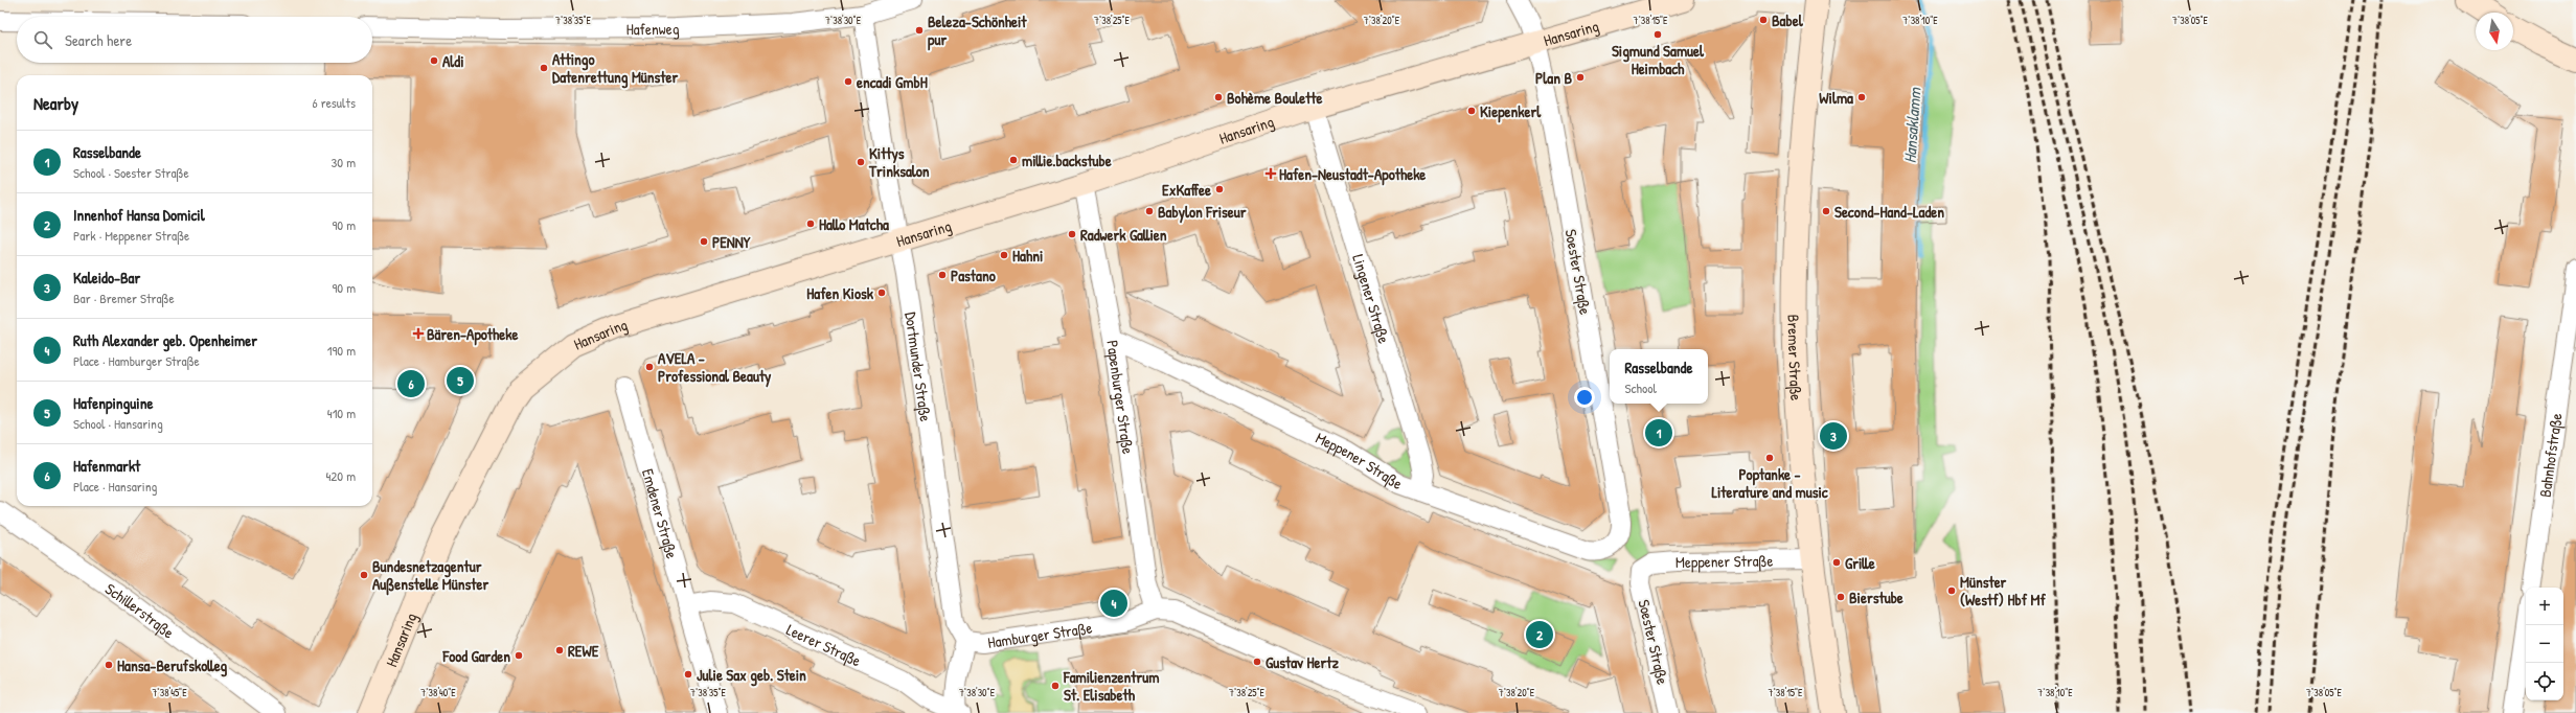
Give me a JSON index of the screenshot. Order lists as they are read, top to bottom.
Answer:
{
  "streets": {
    "main road": ["Hansaring", "Bremer Straße"],
    "street": [
      "Hafenweg",
      "Soester Straße",
      "Lingener Straße",
      "Dortmunder Straße",
      "Papenburger Straße",
      "Bahnhofstraße",
      "Meppener Straße",
      "Emdener Straße",
      "Schillerstraße",
      "Hamburger Straße",
      "Leerer Straße"
    ]
  },
  "crossings": [
    ["Hafenweg", "Dortmunder Straße"],
    ["Hansaring", "Soester Straße"],
    ["Hansaring", "Lingener Straße"],
    ["Hansaring", "Dortmunder Straße"],
    ["Hansaring", "Papenburger Straße"],
    ["Soester Straße", "Meppener Straße"],
    ["Lingener Straße", "Meppener Straße"],
    ["Bremer Straße", "Meppener Straße"],
    ["Dortmunder Straße", "Hamburger Straße"],
    ["Papenburger Straße", "Meppener Straße"],
    ["Papenburger Straße", "Hamburger Straße"],
    ["Emdener Straße", "Leerer Straße"]
  ],
  "water": ["Hansaklamm"],
  "places": {
    "other": [
      "Babel",
      "Beleza-Schönheit pur",
      "Sigmund Samuel Heimbach",
      "Aldi",
      "Attingo Datenrettung Münster",
      "Plan B",
      "encadi GmbH",
      "Bohème Boulette",
      "Wilma",
      "Kiepenkerl",
      "millie.backstube",
      "Kittys Trinksalon",
      "ExKaffee",
      "Babylon Friseur",
      "Second-Hand-Laden",
      "Hallo Matcha",
      "Radwerk Gallien",
      "PENNY",
      "Hahni",
      "Pastano",
      "Hafen Kiosk",
      "AVELA - Professional Beauty",
      "Poptanke - Literature and music",
      "Grille",
      "Bundesnetzagentur Außenstelle Münster",
      "Münster (Westf) Hbf Mf",
      "Bierstube",
      "REWE",
      "Food Garden",
      "Gustav Hertz",
      "Hansa-Berufskolleg",
      "Julie Sax geb. Stein",
      "Familienzentrum St. Elisabeth"
    ],
    "health": ["Hafen-Neustadt-Apotheke", "Bären-Apotheke"]
  },
  "north": "bottom",
  "page": {
    "search": "Search here",
    "heading": ["Nearby", "6 results"],
    "list": [
      {
        "mark": "1",
        "name": "Rasselbande",
        "note": "School · Soester Straße",
        "value": "30 m"
      },
      {
        "mark": "2",
        "name": "Innenhof Hansa Domicil",
        "note": "Park · Meppener Straße",
        "value": "90 m"
      },
      {
        "mark": "3",
        "name": "Kaleido-Bar",
        "note": "Bar · Bremer Straße",
        "value": "90 m"
      },
      {
        "mark": "4",
        "name": "Ruth Alexander geb. Openheimer",
        "note": "Place · Hamburger Straße",
        "value": "190 m"
      },
      {
        "mark": "5",
        "name": "Hafenpinguine",
        "note": "School · Hansaring",
        "value": "410 m"
      },
      {
        "mark": "6",
        "name": "Hafenmarkt",
        "note": "Place · Hansaring",
        "value": "420 m"
      }
    ],
    "popup": ["Rasselbande", "School"],
    "pins": [
      "5",
      "6",
      "1",
      "3",
      "4",
      "2"
    ],
    "map_buttons": ["+", "−"]
  },
  "coordinates": [
    "7°38'35\"E",
    "7°38'30\"E",
    "7°38'25\"E",
    "7°38'20\"E",
    "7°38'15\"E",
    "7°38'10\"E",
    "7°38'05\"E",
    "7°38'45\"E",
    "7°38'40\"E"
  ]
}
